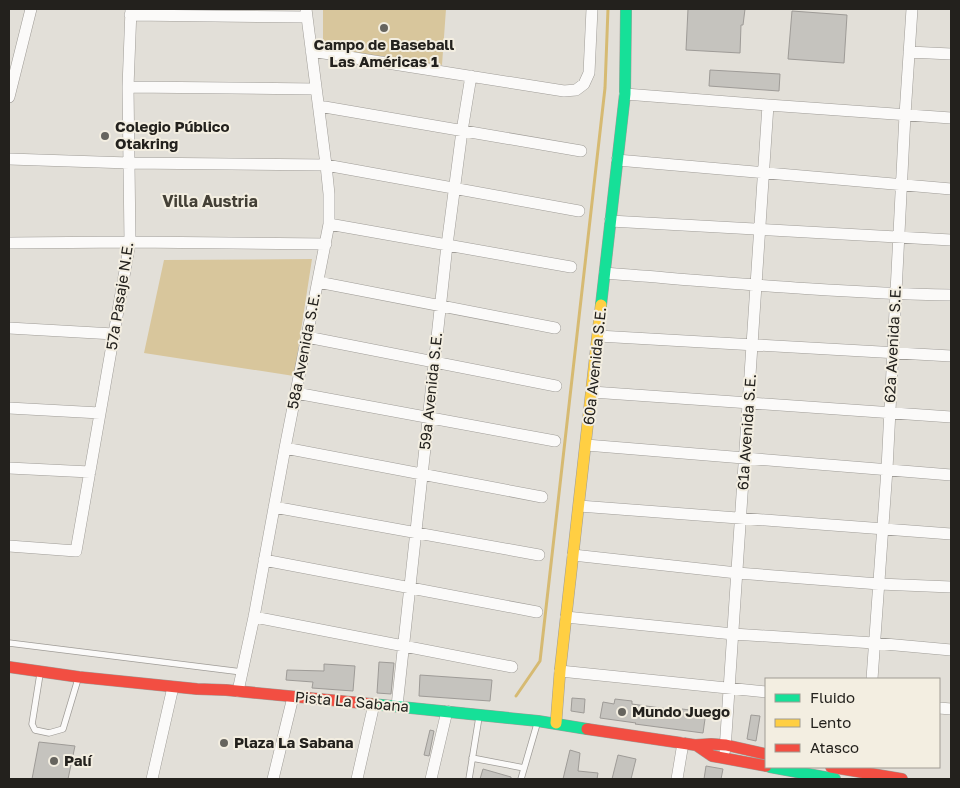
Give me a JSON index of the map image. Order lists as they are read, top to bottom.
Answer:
{
  "streets": {
    "main road": ["60a Avenida S.E.", "Pista La Sabana"],
    "street": [
      "57a Pasaje N.E.",
      "62a Avenida S.E.",
      "58a Avenida S.E.",
      "59a Avenida S.E.",
      "61a Avenida S.E."
    ]
  },
  "crossings": [
    ["58a Avenida S.E.", "Pista La Sabana"],
    ["60a Avenida S.E.", "Pista La Sabana"],
    ["59a Avenida S.E.", "Pista La Sabana"],
    ["61a Avenida S.E.", "Pista La Sabana"]
  ],
  "districts": ["Villa Austria"],
  "places": [
    "Campo de Baseball Las Américas 1",
    "Colegio Público Otakring",
    "Mundo Juego",
    "Plaza La Sabana",
    "Palí"
  ],
  "legend": ["Fluido", "Lento", "Atasco"]
}
